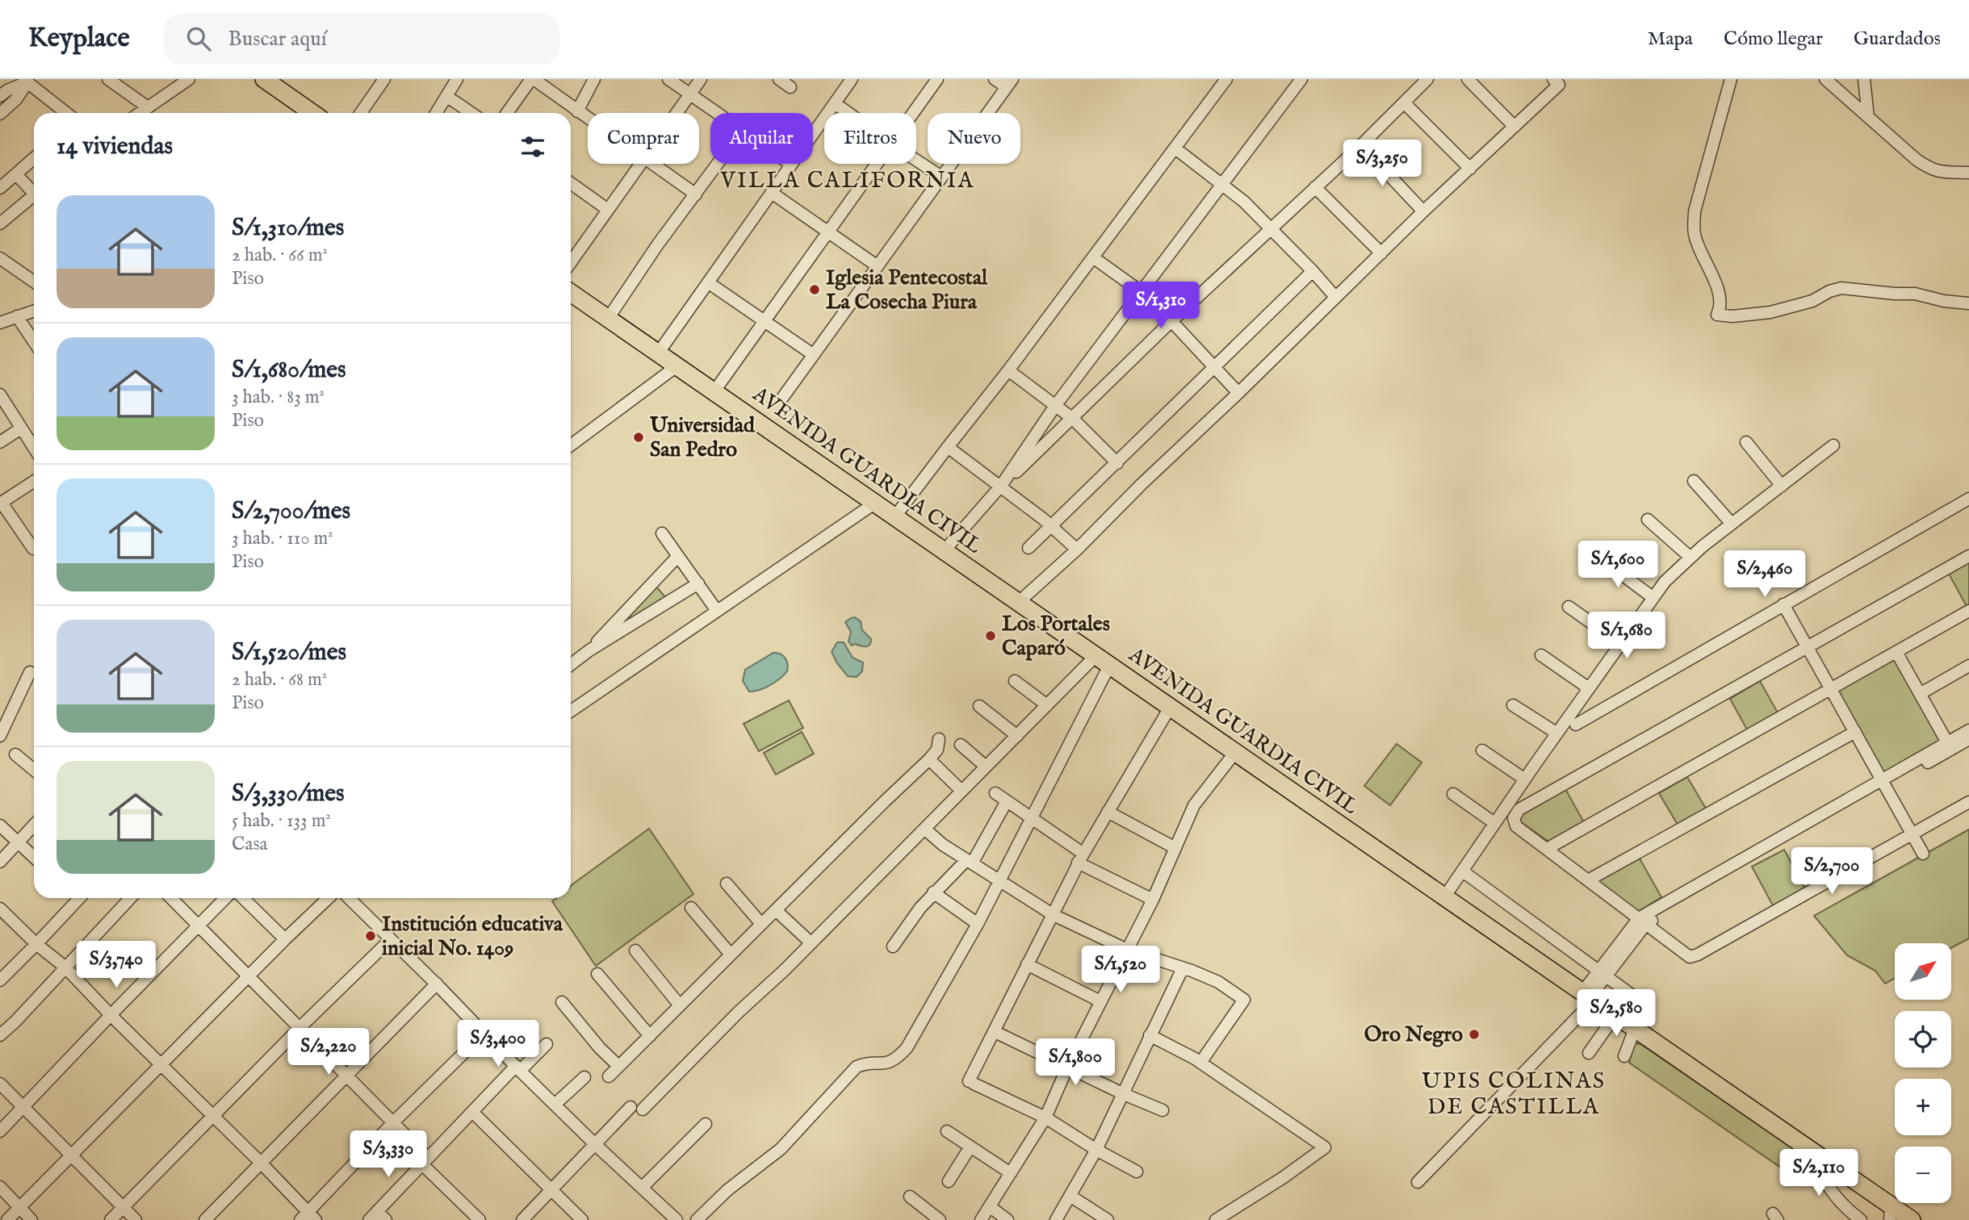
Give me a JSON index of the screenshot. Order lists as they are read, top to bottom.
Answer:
{
  "streets": {
    "highway": ["AVENIDA GUARDIA CIVIL"]
  },
  "districts": ["VILLA CALIFORNIA", "UPIS COLINAS DE CASTILLA"],
  "places": [
    "Iglesia Pentecostal La Cosecha Piura",
    "Universidad San Pedro",
    "Los Portales Caparó",
    "Institución educativa inicial No. 1409",
    "Oro Negro"
  ],
  "north": "top right",
  "page": {
    "header": "Keyplace",
    "search": "Buscar aquí",
    "nav": ["Mapa", "Cómo llegar", "Guardados"],
    "chip": [
      "Comprar",
      "Alquilar",
      "Filtros",
      "Nuevo"
    ],
    "heading": "14 viviendas",
    "price": [
      "S/3,250",
      "S/1,310",
      "S/1,600",
      "S/2,460",
      "S/1,680",
      "S/2,700",
      "S/3,740",
      "S/1,520",
      "S/2,580",
      "S/3,400",
      "S/2,220",
      "S/1,800",
      "S/3,330",
      "S/2,110"
    ],
    "list": [
      {
        "name": "S/1,310/mes",
        "note": "2 hab. · 66 m² · Piso"
      },
      {
        "name": "S/1,680/mes",
        "note": "3 hab. · 83 m² · Piso"
      },
      {
        "name": "S/2,700/mes",
        "note": "3 hab. · 110 m² · Piso"
      },
      {
        "name": "S/1,520/mes",
        "note": "2 hab. · 68 m² · Piso"
      },
      {
        "name": "S/3,330/mes",
        "note": "5 hab. · 133 m² · Casa"
      }
    ],
    "map_buttons": ["+", "−"]
  }
}
